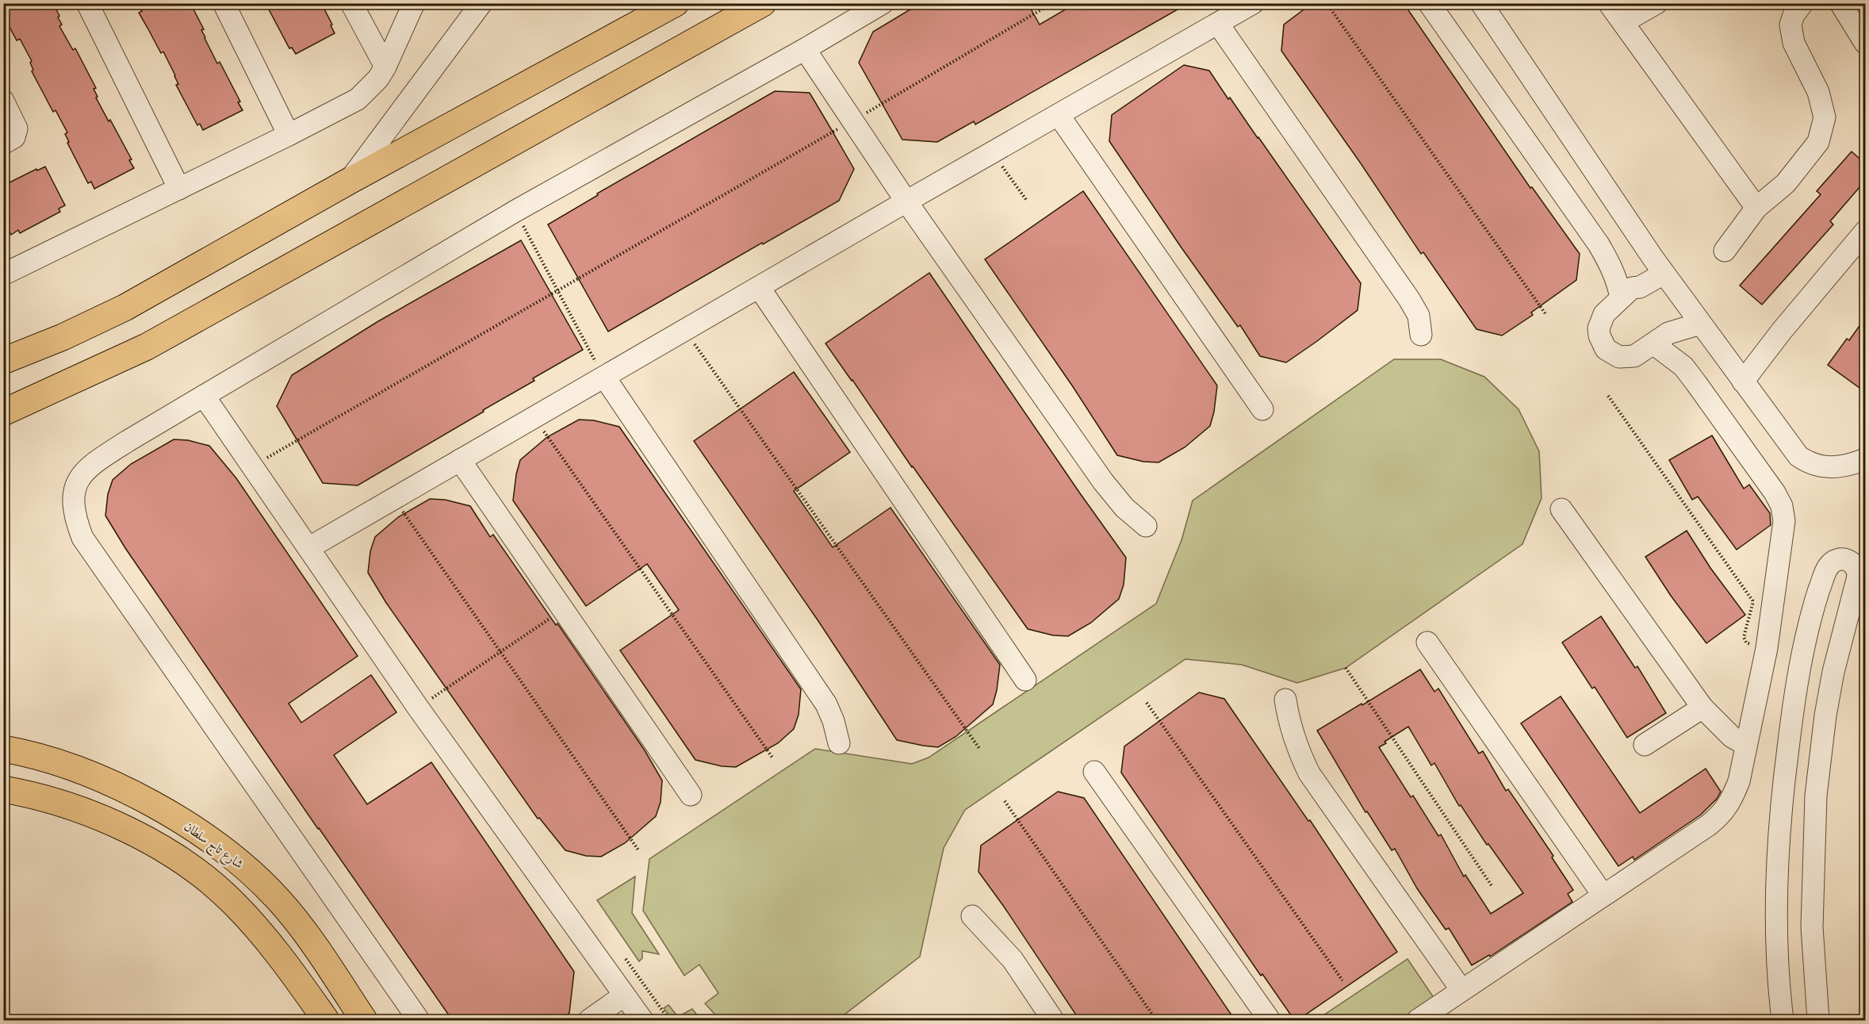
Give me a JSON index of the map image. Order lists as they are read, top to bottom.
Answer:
{
  "streets": {
    "main road": ["شارع تاج سلطان"]
  }
}
